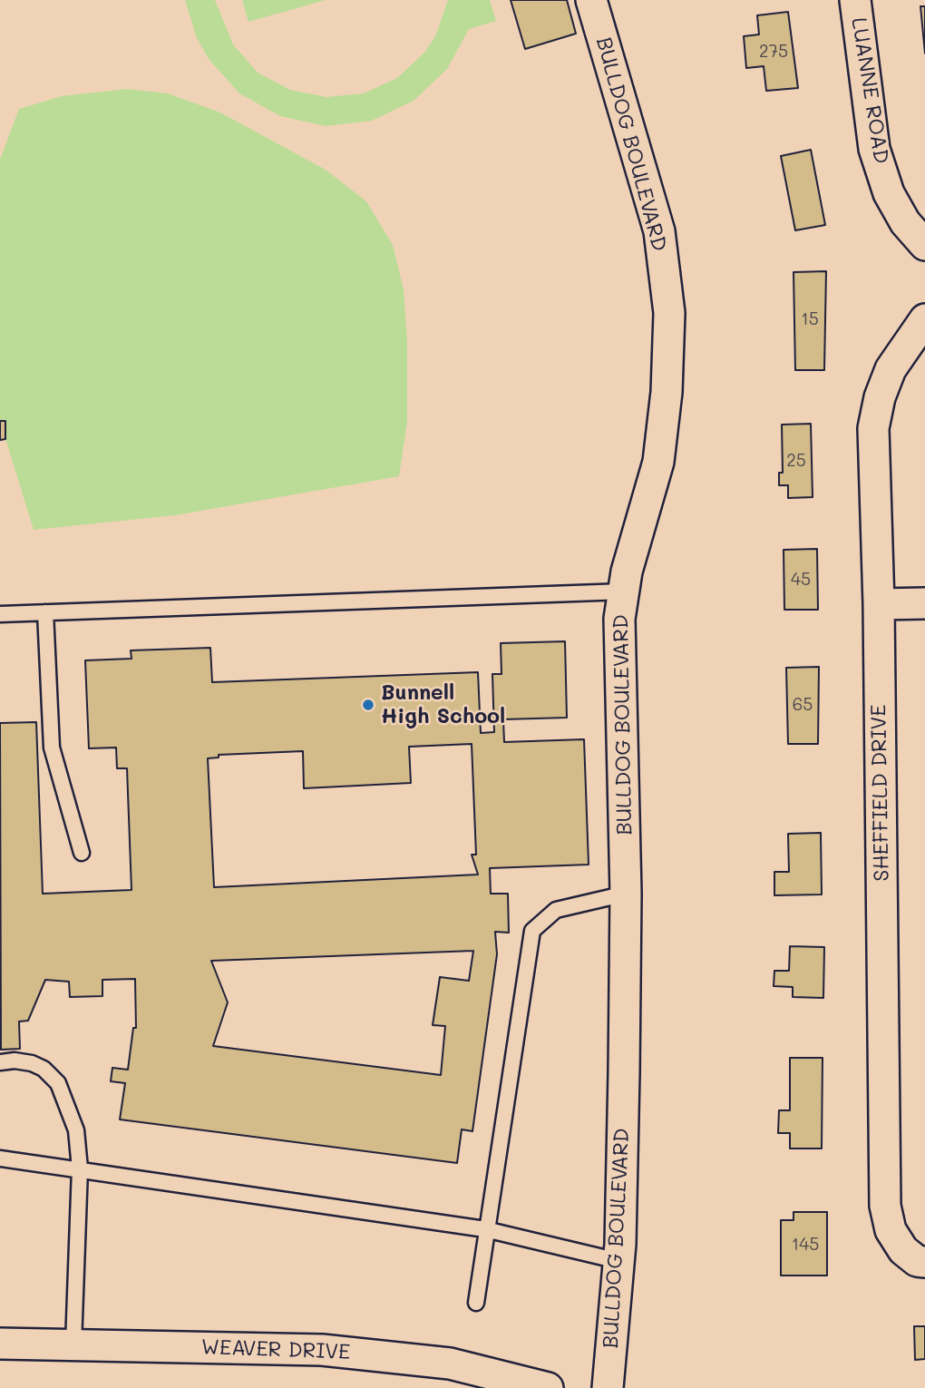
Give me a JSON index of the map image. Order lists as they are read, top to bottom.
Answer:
{
  "streets": {
    "street": [
      "LUANNE ROAD",
      "BULLDOG BOULEVARD",
      "SHEFFIELD DRIVE",
      "WEAVER DRIVE"
    ]
  },
  "places": ["Bunnell High School"],
  "house_numbers": [
    "275",
    "15",
    "25",
    "45",
    "65",
    "145"
  ]
}
